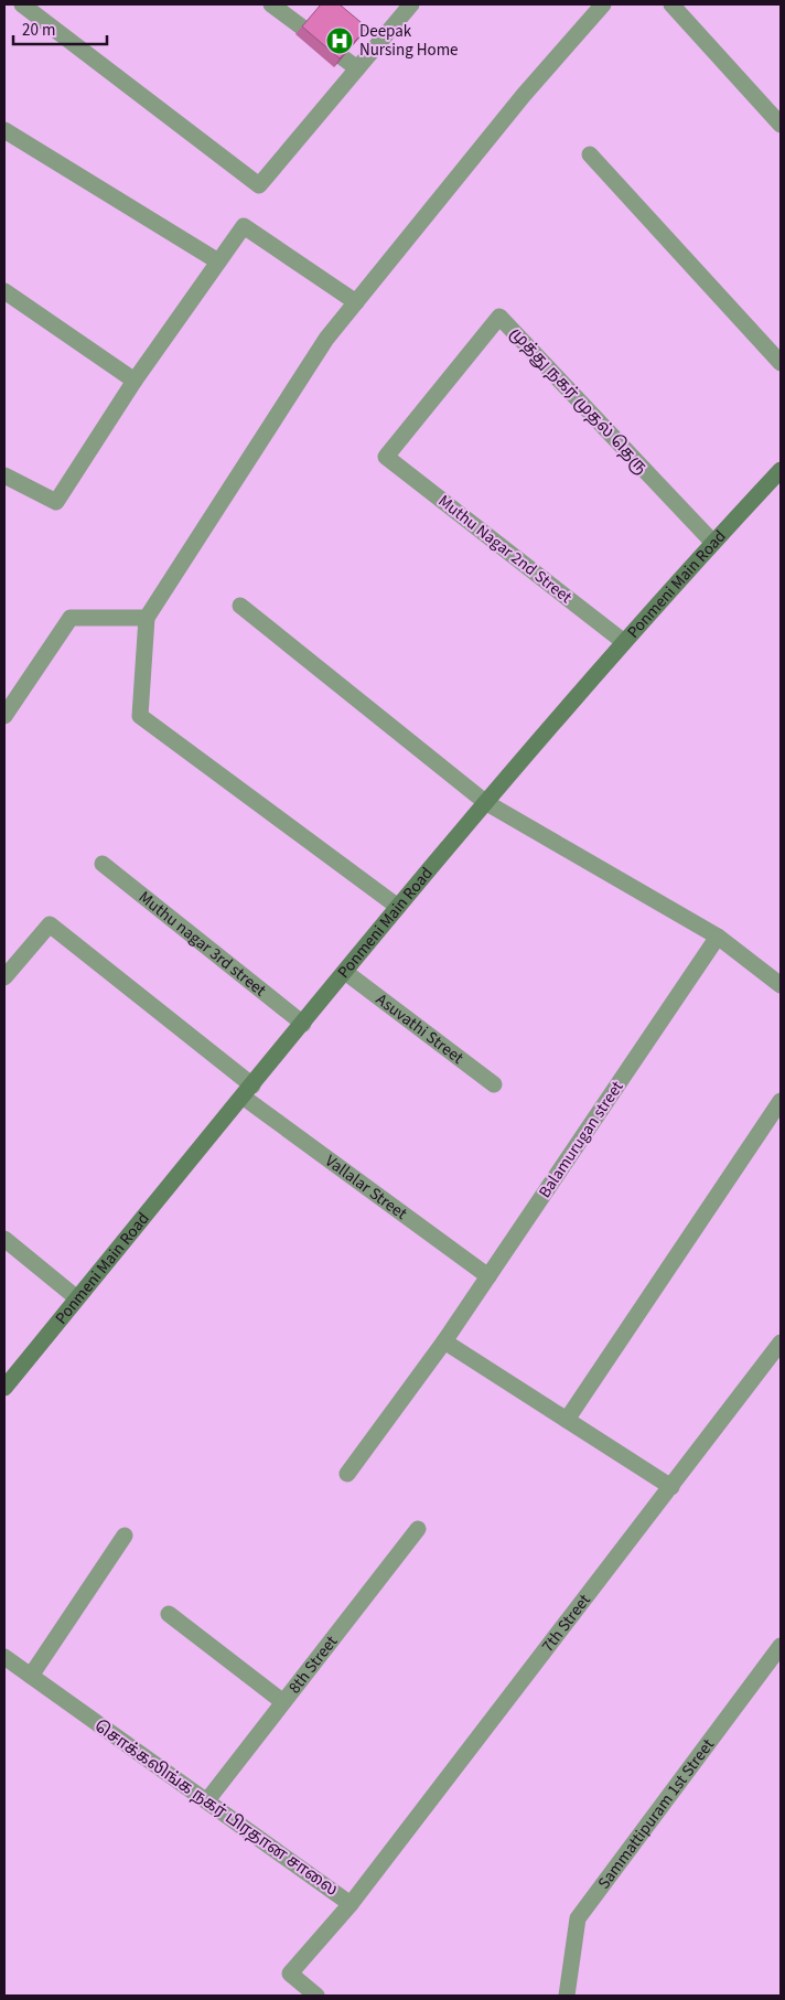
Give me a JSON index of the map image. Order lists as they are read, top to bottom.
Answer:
{
  "streets": {
    "street": [
      "முத்து நகர் முதல் தெரு",
      "Muthu Nagar 2nd Street",
      "Ponmeni Main Road",
      "Muthu nagar 3rd street",
      "Asuvathi Street",
      "Balamurugan street",
      "Vallalar Street",
      "7th Street",
      "8th Street",
      "சொக்கலிங்க நகர் பிரதான சாலை",
      "Sammattipuram 1st Street"
    ]
  },
  "crossings": [
    ["முத்து நகர் முதல் தெரு", "Muthu Nagar 2nd Street"],
    ["முத்து நகர் முதல் தெரு", "Ponmeni Main Road"],
    ["Muthu Nagar 2nd Street", "Ponmeni Main Road"],
    ["Ponmeni Main Road", "Muthu nagar 3rd street"],
    ["Ponmeni Main Road", "Asuvathi Street"],
    ["Ponmeni Main Road", "Vallalar Street"],
    ["Balamurugan street", "Vallalar Street"],
    ["7th Street", "சொக்கலிங்க நகர் பிரதான சாலை"],
    ["8th Street", "சொக்கலிங்க நகர் பிரதான சாலை"]
  ],
  "places": {
    "hospital": ["Deepak Nursing Home"]
  },
  "scale_bar": "20 m"
}
